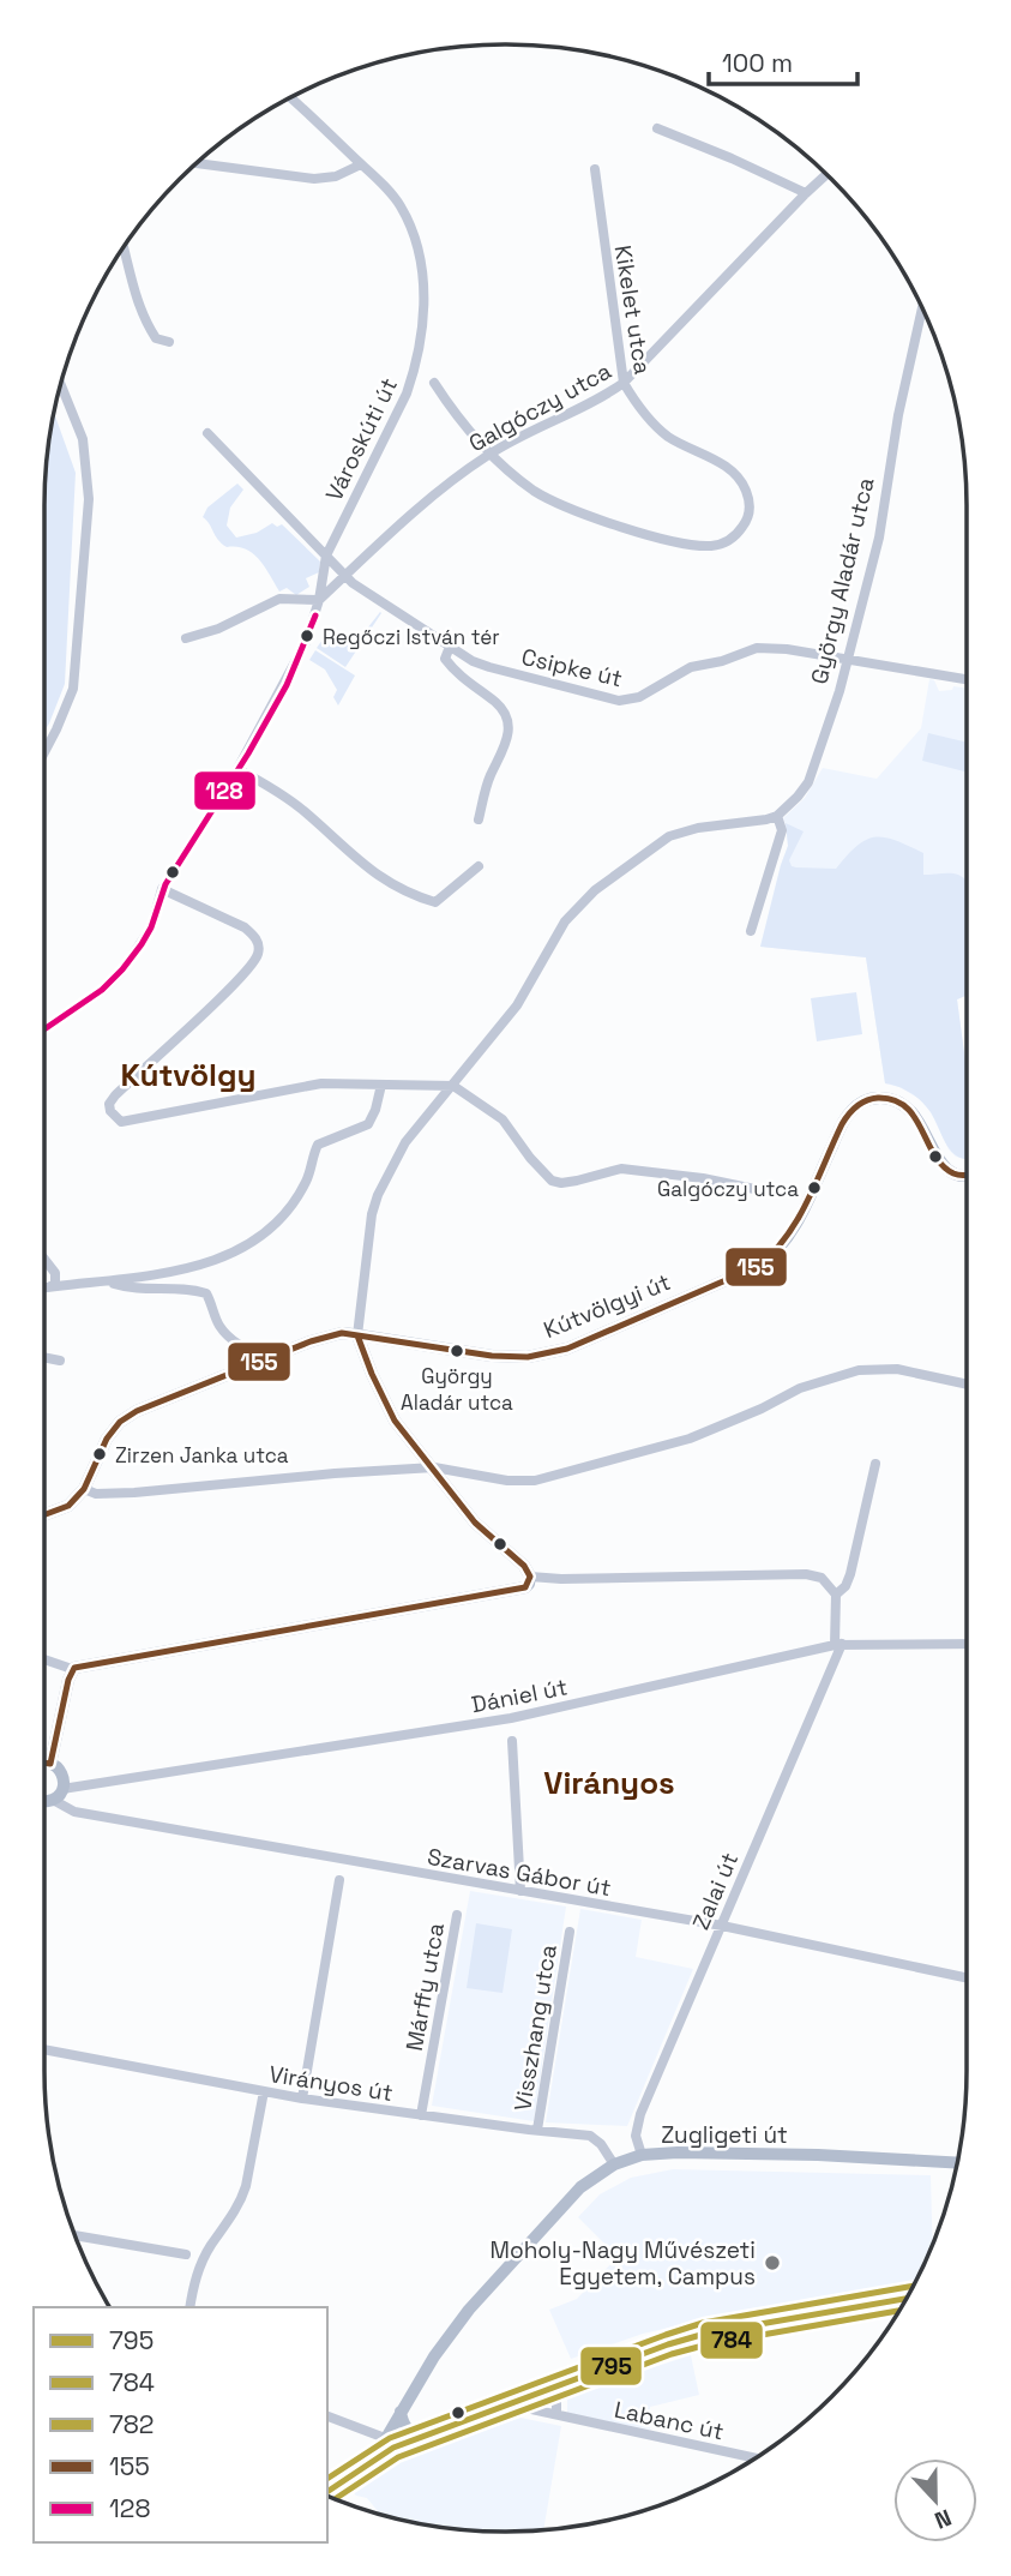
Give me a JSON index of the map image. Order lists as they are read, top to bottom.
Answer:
{
  "streets": {
    "street": [
      "Kikelet utca",
      "Galgóczy utca",
      "Városkúti út",
      "György Aladár utca",
      "Csipke út",
      "Kútvölgyi út",
      "Dániel út",
      "Szarvas Gábor út",
      "Zalai út",
      "Márffy utca",
      "Visszhang utca",
      "Virányos út",
      "Zugligeti út",
      "Labanc út"
    ]
  },
  "crossings": [
    ["Kikelet utca", "Galgóczy utca"],
    ["Galgóczy utca", "Csipke út"],
    ["György Aladár utca", "Csipke út"],
    ["Dániel út", "Szarvas Gábor út"],
    ["Dániel út", "Zalai út"],
    ["Szarvas Gábor út", "Zalai út"],
    ["Zalai út", "Zugligeti út"],
    ["Márffy utca", "Virányos út"],
    ["Visszhang utca", "Virányos út"],
    ["Virányos út", "Zugligeti út"]
  ],
  "districts": ["Kútvölgy", "Virányos"],
  "places": [
    "Regőczi István tér",
    "Galgóczy utca",
    "György Aladár utca",
    "Zirzen Janka utca",
    "Moholy-Nagy Művészeti Egyetem, Campus"
  ],
  "lines": [
    "transit line 128",
    "transit line 155",
    "transit line 782",
    "transit line 795",
    "transit line 784"
  ],
  "legend": [
    "795",
    "784",
    "782",
    "155",
    "128"
  ],
  "scale_bar": "100 m",
  "north": "bottom"
}
